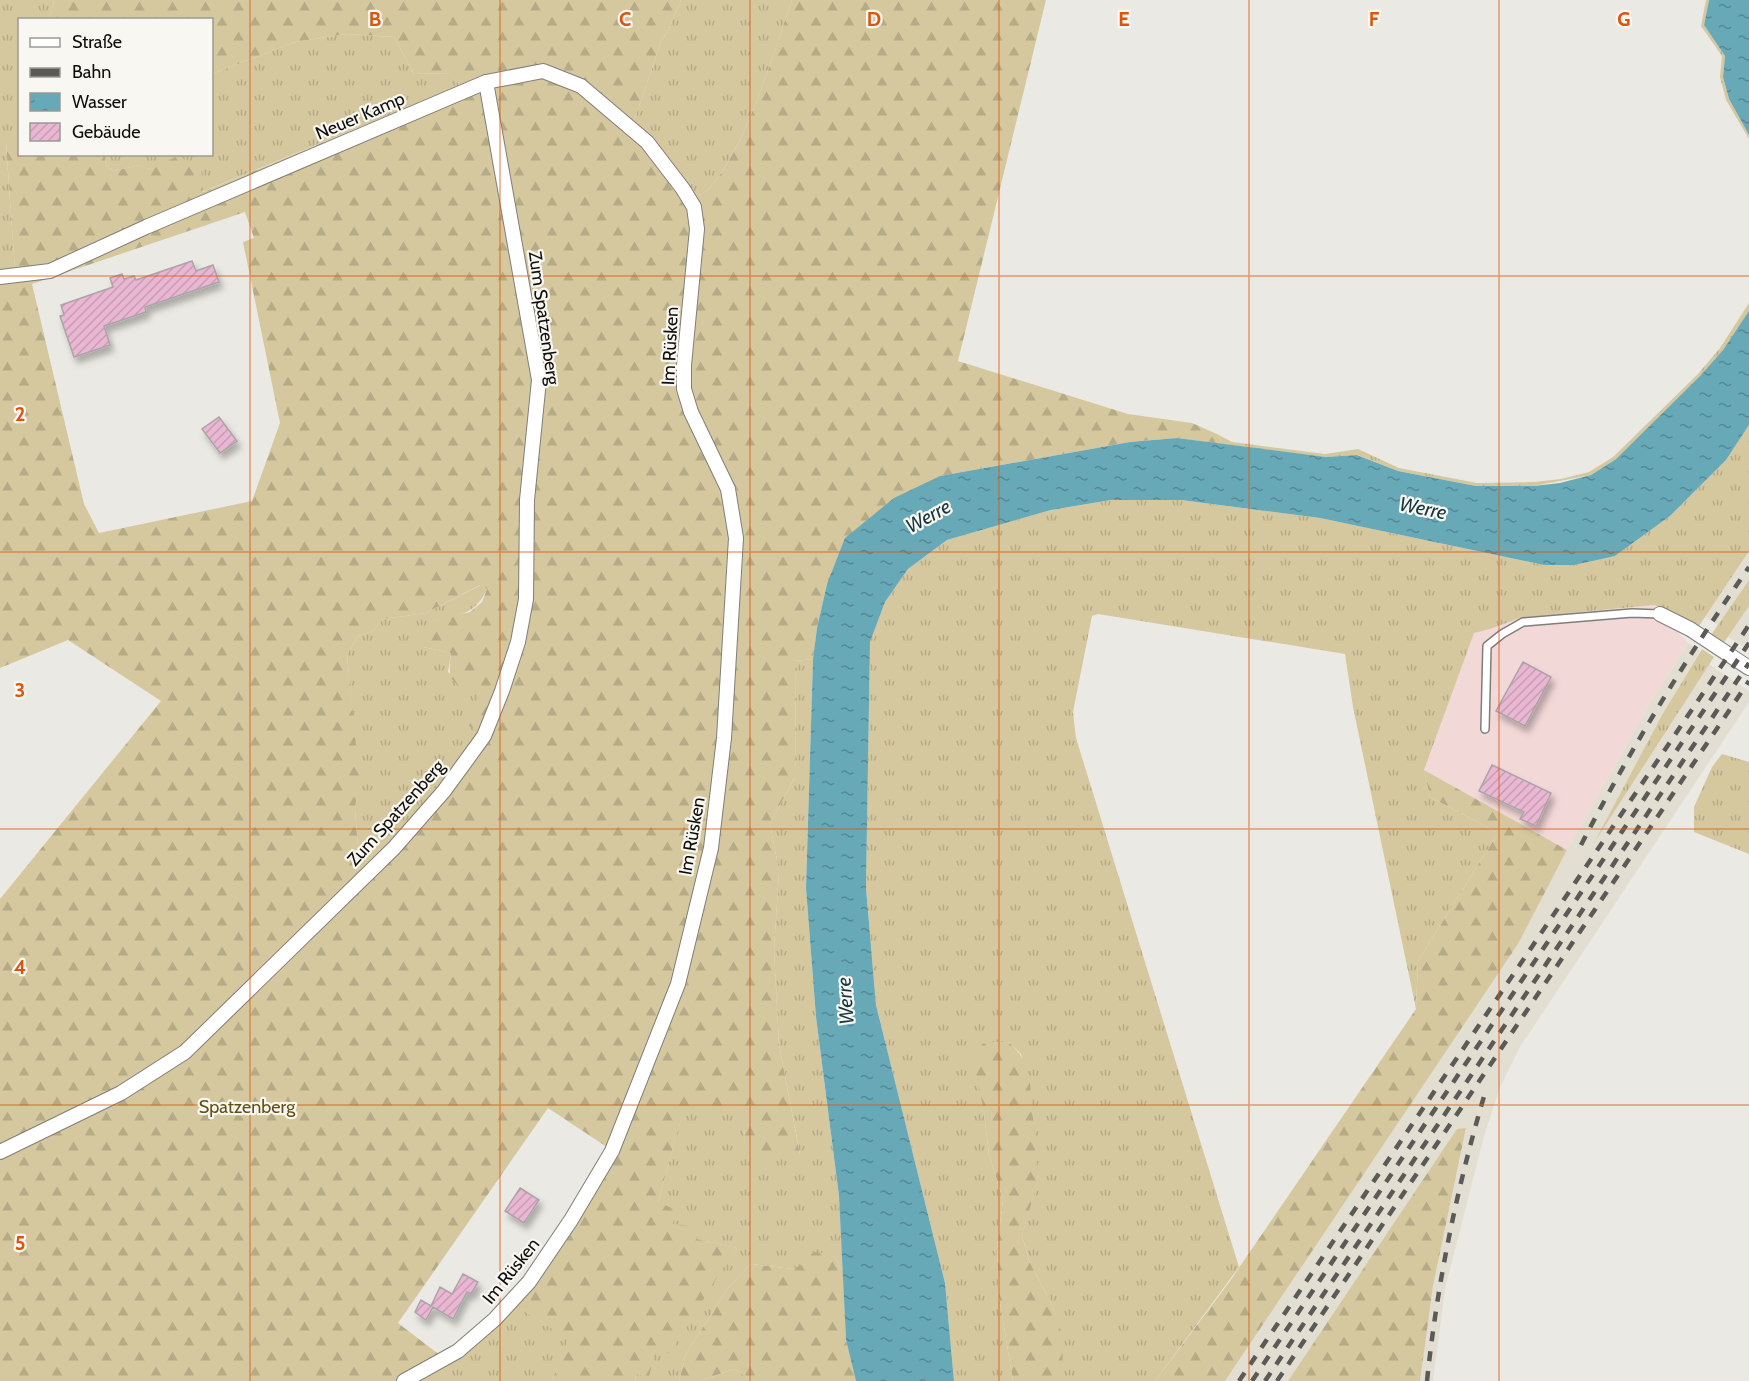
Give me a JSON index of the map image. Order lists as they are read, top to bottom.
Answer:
{
  "streets": {
    "street": ["Neuer Kamp", "Zum Spatzenberg", "Im Rüsken"]
  },
  "crossings": [
    ["Neuer Kamp", "Zum Spatzenberg"],
    ["Neuer Kamp", "Im Rüsken"]
  ],
  "water": ["Werre"],
  "parks": ["Spatzenberg"],
  "legend": [
    "Straße",
    "Bahn",
    "Wasser",
    "Gebäude"
  ],
  "grid": {
    "columns": [
      "B",
      "C",
      "D",
      "E",
      "F",
      "G"
    ],
    "rows": [
      "2",
      "3",
      "4",
      "5"
    ]
  }
}
